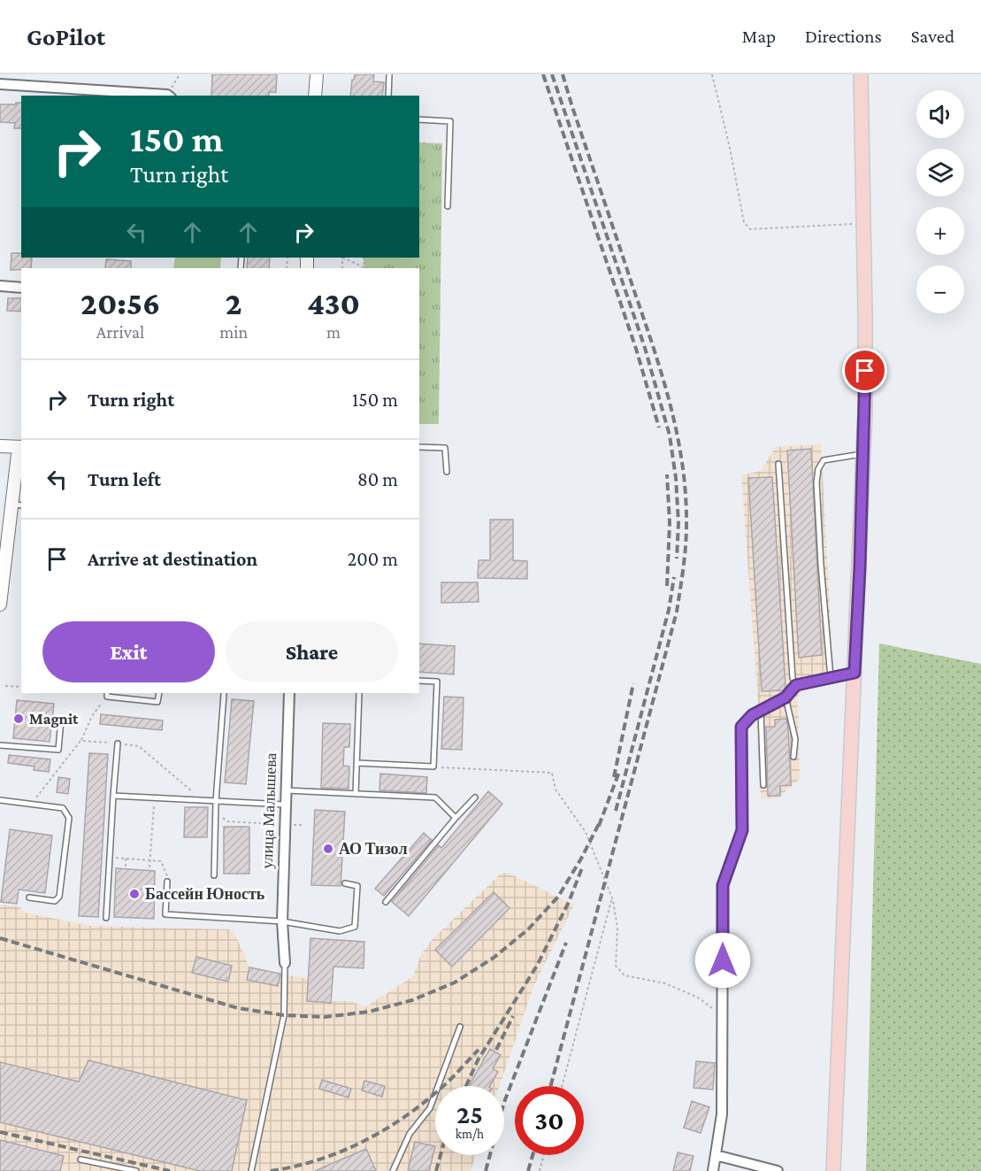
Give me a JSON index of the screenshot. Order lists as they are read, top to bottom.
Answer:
{
  "streets": {
    "street": ["улица Малышева"]
  },
  "places": ["Magnit", "АО Тизол", "Бассейн Юность"],
  "page": {
    "header": "GoPilot",
    "nav": ["Map", "Directions", "Saved"],
    "map_buttons": ["+", "−"],
    "turn": ["150 m", "Turn right"],
    "eta": [
      "20:56",
      "Arrival",
      "2",
      "min",
      "430",
      "m"
    ],
    "list": [
      {
        "name": "Turn right",
        "value": "150 m"
      },
      {
        "name": "Turn left",
        "value": "80 m"
      },
      {
        "name": "Arrive at destination",
        "value": "200 m"
      }
    ],
    "buttons": ["Exit", "Share"],
    "speed": "25 km/h",
    "limit": "30"
  }
}
